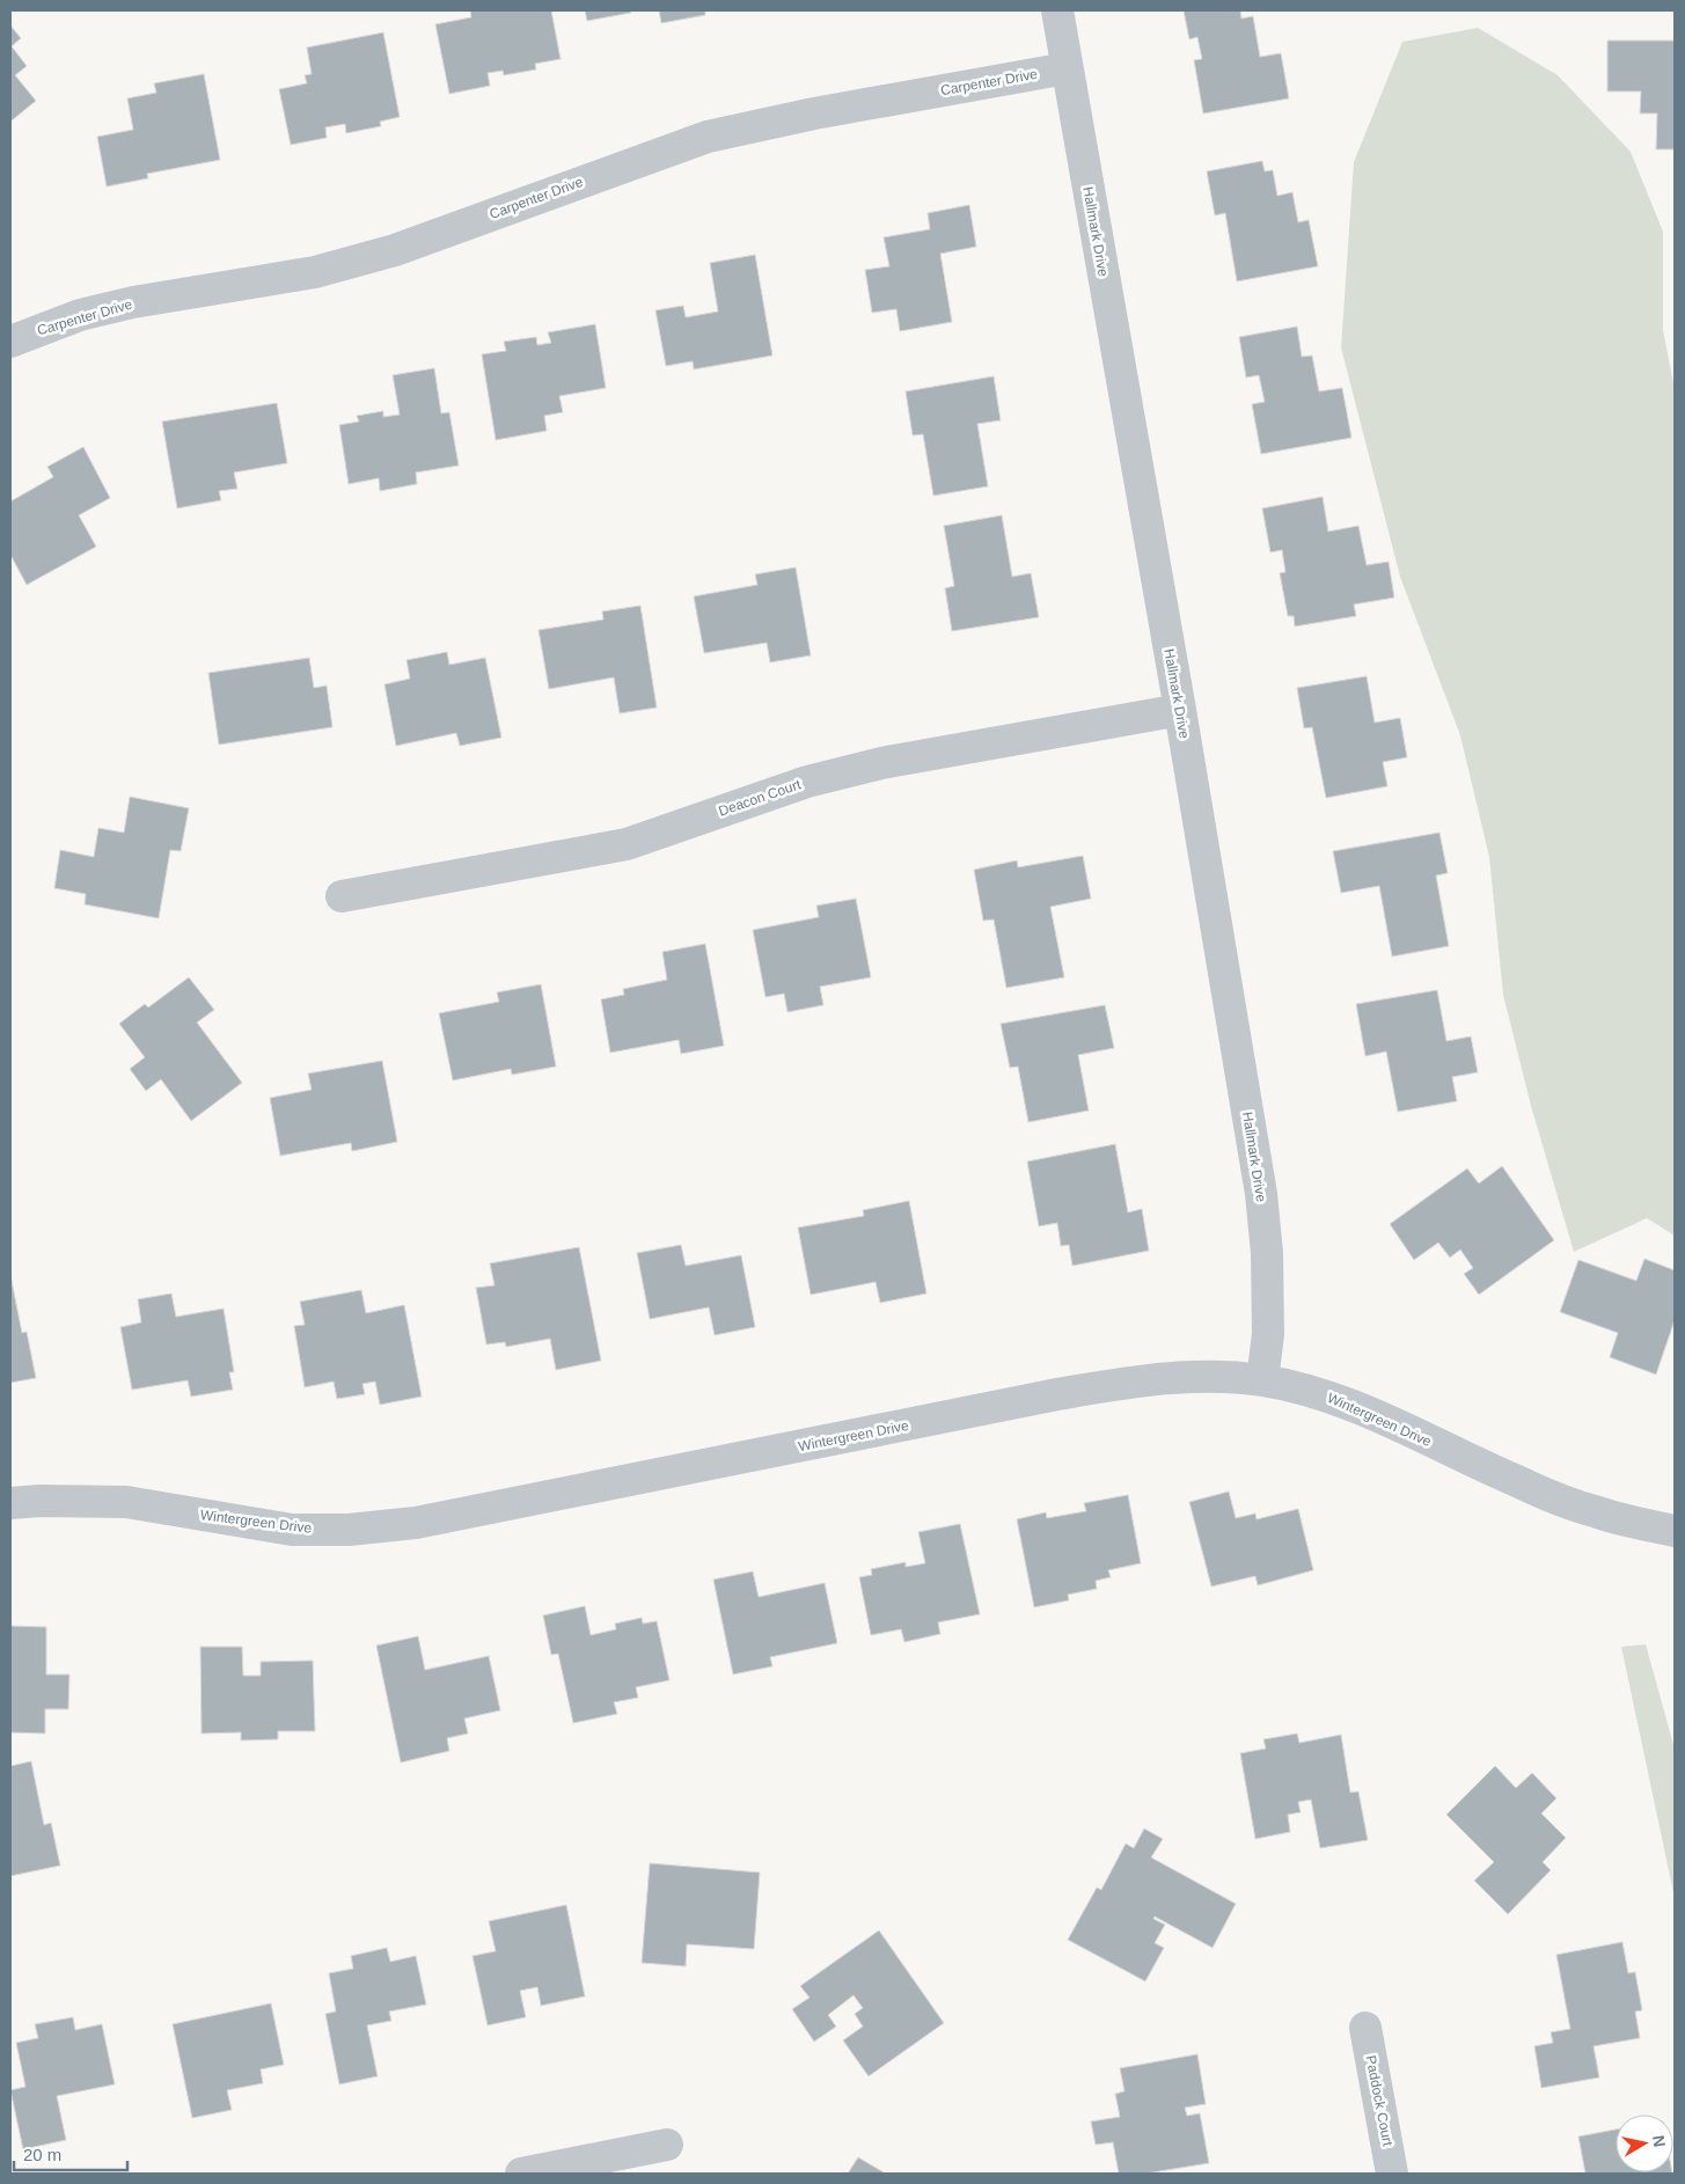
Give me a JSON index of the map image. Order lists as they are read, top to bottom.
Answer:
{
  "streets": {
    "street": [
      "Carpenter Drive",
      "Hallmark Drive",
      "Deacon Court",
      "Wintergreen Drive",
      "Paddock Court"
    ]
  },
  "crossings": [
    ["Carpenter Drive", "Hallmark Drive"],
    ["Hallmark Drive", "Deacon Court"],
    ["Hallmark Drive", "Wintergreen Drive"]
  ],
  "scale_bar": "20 m",
  "north": "right"
}
